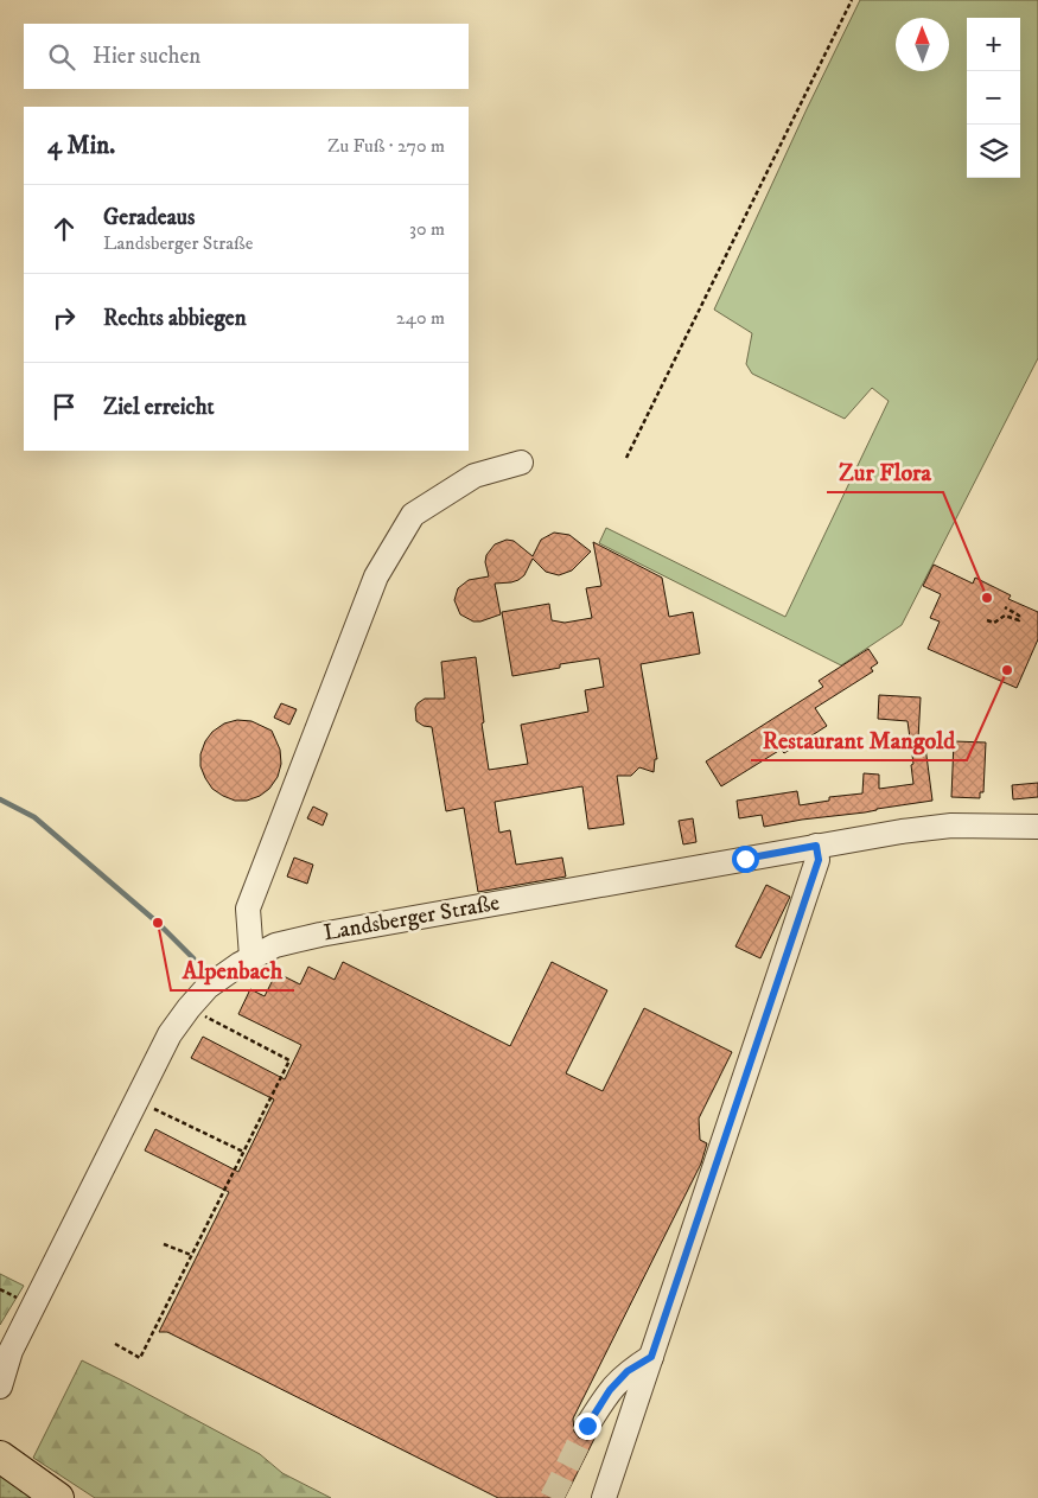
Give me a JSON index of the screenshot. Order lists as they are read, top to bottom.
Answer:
{
  "streets": {
    "street": ["Landsberger Straße"]
  },
  "places": ["Zur Flora", "Restaurant Mangold", "Alpenbach"],
  "north": "top",
  "page": {
    "map_buttons": ["+", "−"],
    "search": "Hier suchen",
    "heading": ["4 Min.", "Zu Fuß · 270 m"],
    "list": [
      ["Geradeaus", "Landsberger Straße", "30 m"],
      ["Rechts abbiegen", "240 m"],
      "Ziel erreicht"
    ]
  }
}
